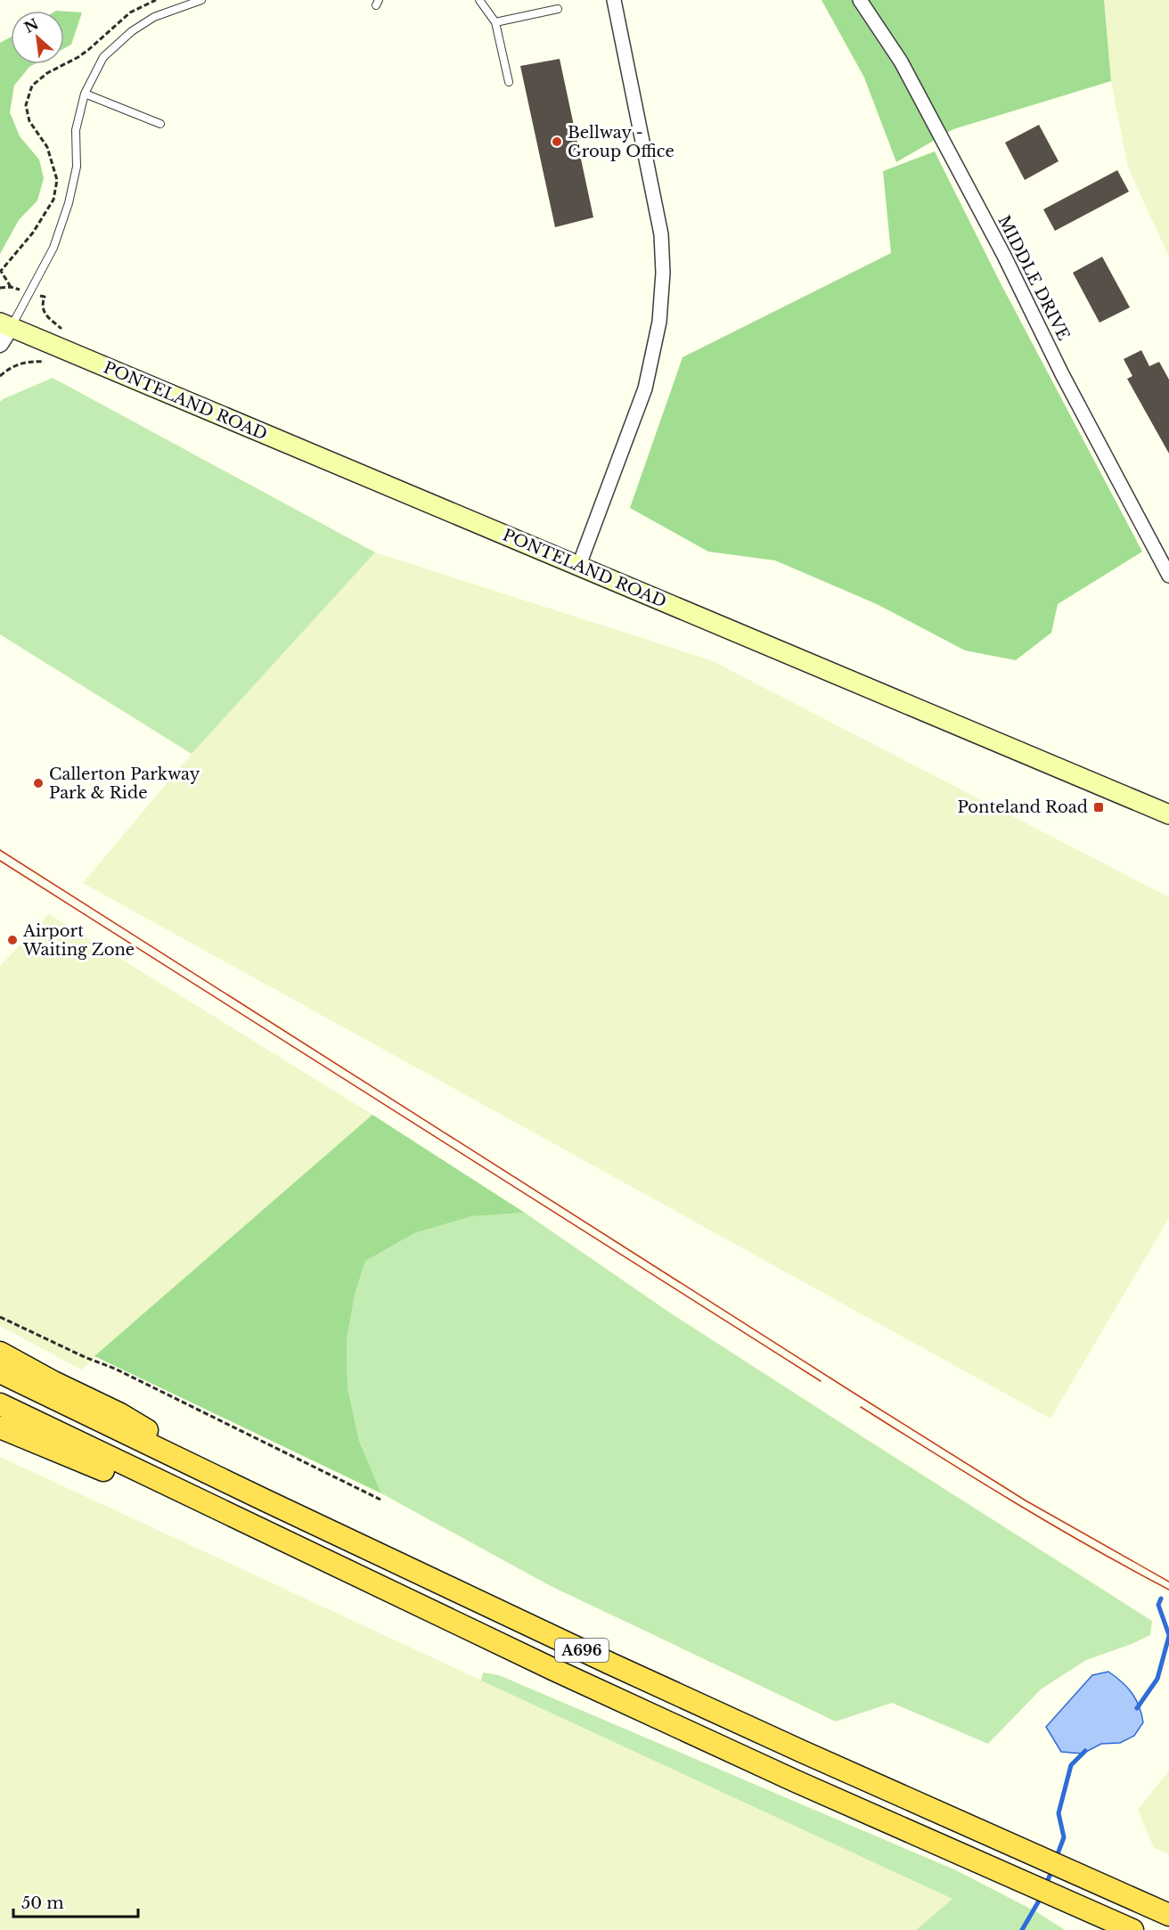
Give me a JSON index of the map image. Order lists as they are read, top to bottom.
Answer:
{
  "streets": {
    "highway": ["A696"],
    "main road": ["PONTELAND ROAD"],
    "street": ["MIDDLE DRIVE"]
  },
  "places": {
    "other": ["Bellway - Group Office", "Callerton Parkway Park & Ride", "Airport Waiting Zone"],
    "transit": ["Ponteland Road"]
  },
  "scale_bar": "50 m",
  "north": "top left"
}
